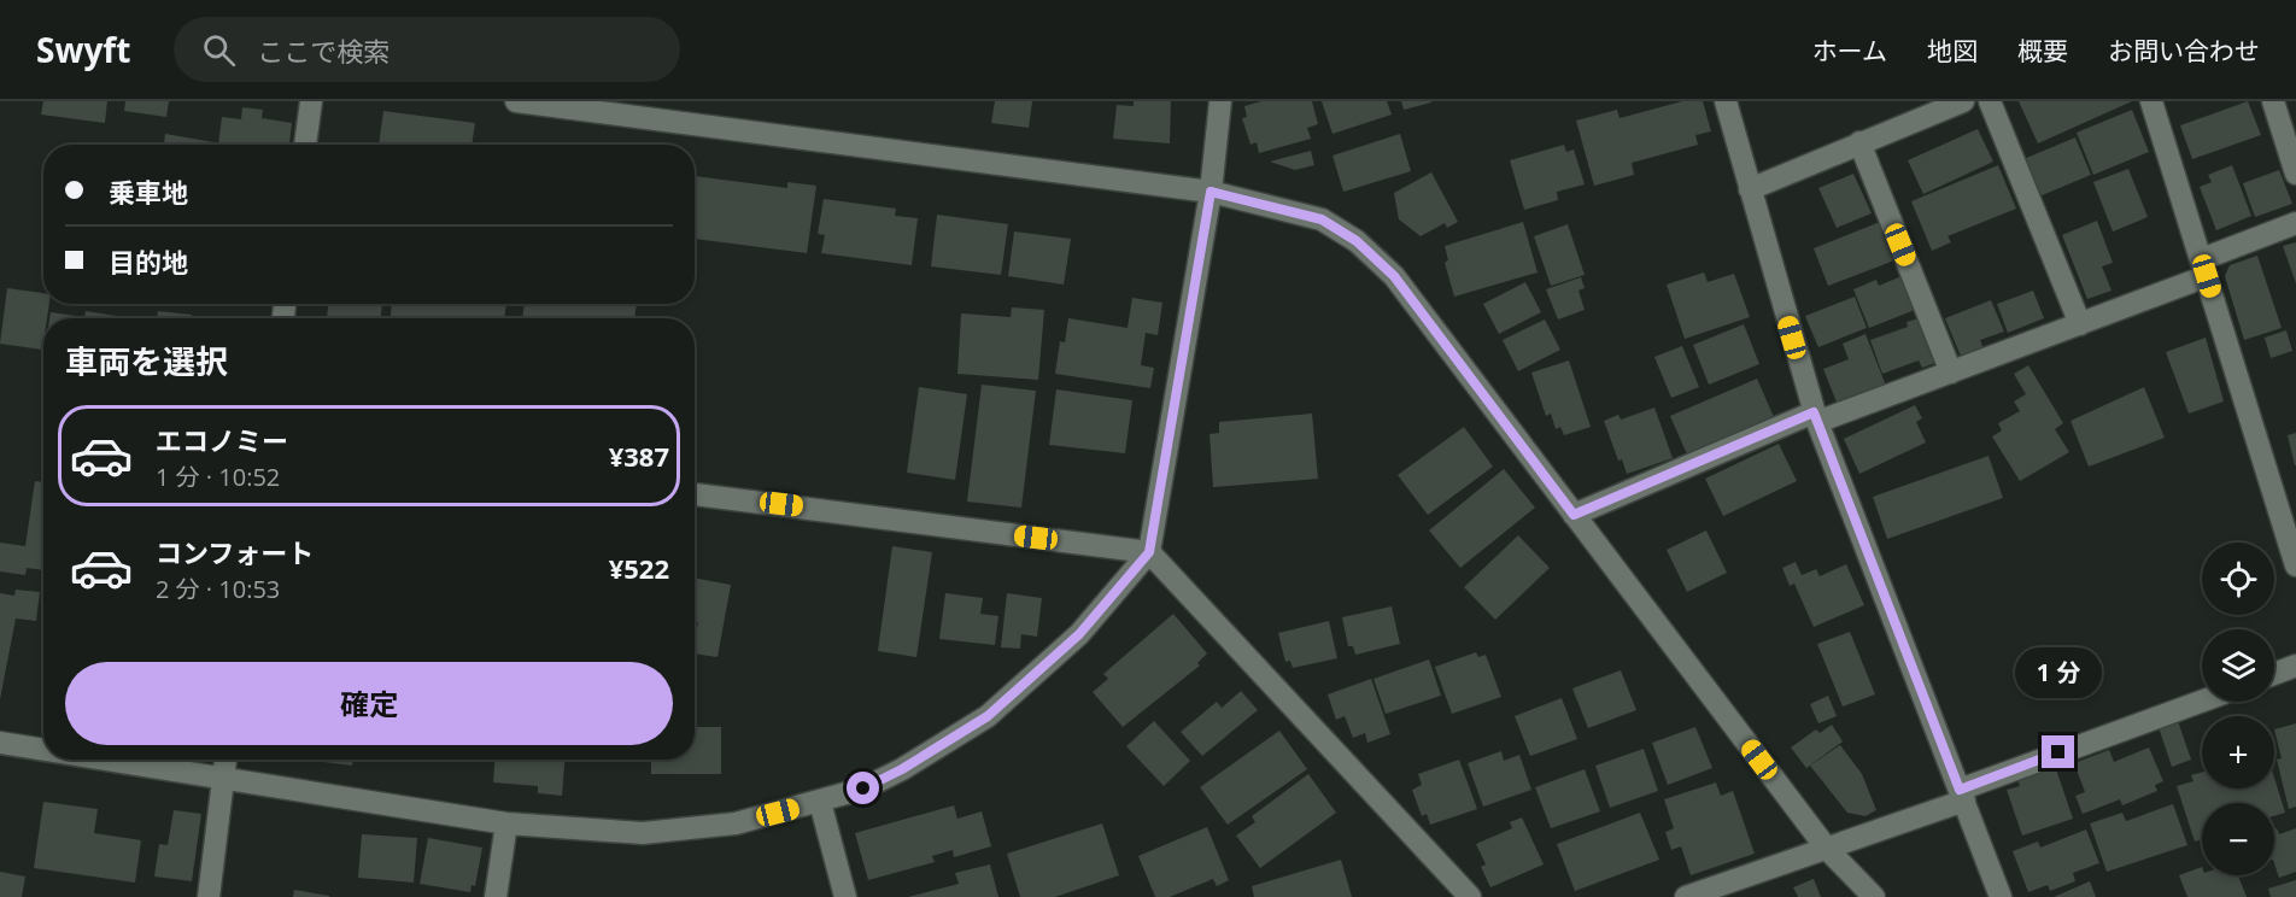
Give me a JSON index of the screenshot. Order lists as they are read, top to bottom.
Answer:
{
  "page": {
    "header": "Swyft",
    "search": "ここで検索",
    "nav": [
      "ホーム",
      "地図",
      "概要",
      "お問い合わせ"
    ],
    "banner": ["乗車地", "目的地"],
    "heading": "車両を選択",
    "list": [
      {
        "name": "エコノミー",
        "note": "1 分 · 10:52",
        "value": "¥387"
      },
      {
        "name": "コンフォート",
        "note": "2 分 · 10:53",
        "value": "¥522"
      }
    ],
    "map_buttons": ["+", "−"],
    "bubble": "1 分",
    "buttons": "確定"
  }
}
